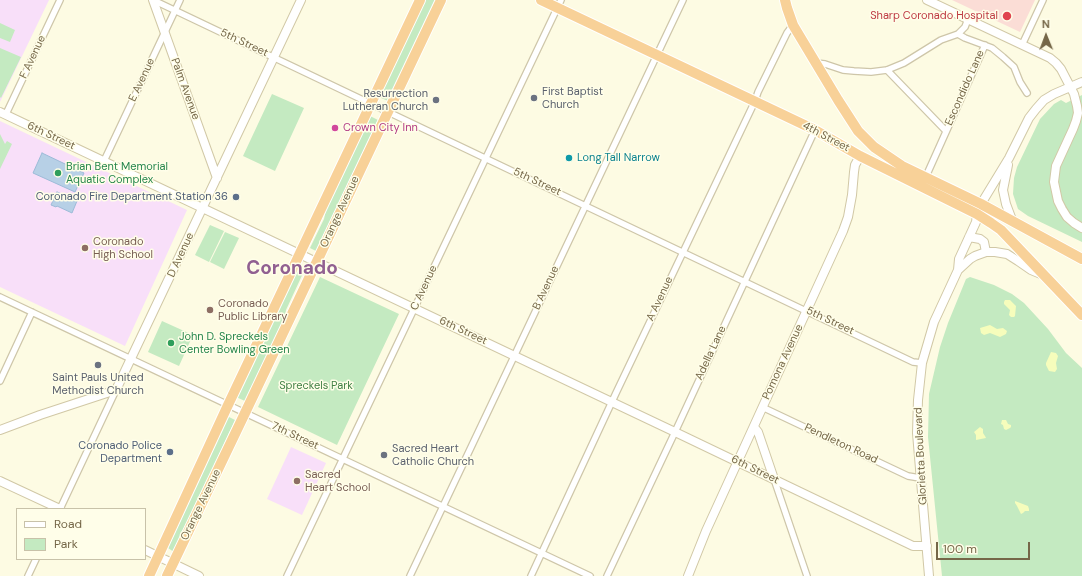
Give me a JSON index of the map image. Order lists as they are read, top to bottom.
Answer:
{
  "streets": {
    "highway": ["4th Street", "Orange Avenue"],
    "street": [
      "5th Street",
      "F Avenue",
      "E Avenue",
      "Escondido Lane",
      "Palm Avenue",
      "6th Street",
      "D Avenue",
      "C Avenue",
      "B Avenue",
      "A Avenue",
      "Adella Lane",
      "Pomona Avenue",
      "7th Street",
      "Pendleton Road",
      "Glorietta Boulevard"
    ]
  },
  "crossings": [
    ["5th Street", "E Avenue"],
    ["5th Street", "Palm Avenue"],
    ["5th Street", "Orange Avenue"],
    ["5th Street", "D Avenue"],
    ["5th Street", "C Avenue"],
    ["5th Street", "B Avenue"],
    ["5th Street", "A Avenue"],
    ["5th Street", "Adella Lane"],
    ["5th Street", "Pomona Avenue"],
    ["5th Street", "Glorietta Boulevard"],
    ["F Avenue", "6th Street"],
    ["E Avenue", "Palm Avenue"],
    ["E Avenue", "6th Street"],
    ["Palm Avenue", "D Avenue"],
    ["6th Street", "Orange Avenue"],
    ["6th Street", "D Avenue"],
    ["6th Street", "C Avenue"],
    ["6th Street", "B Avenue"],
    ["6th Street", "A Avenue"],
    ["6th Street", "Adella Lane"],
    ["6th Street", "Pomona Avenue"],
    ["6th Street", "Glorietta Boulevard"],
    ["4th Street", "C Avenue"],
    ["4th Street", "B Avenue"],
    ["4th Street", "A Avenue"],
    ["4th Street", "Adella Lane"],
    ["4th Street", "Pomona Avenue"],
    ["4th Street", "Glorietta Boulevard"],
    ["Orange Avenue", "7th Street"],
    ["D Avenue", "7th Street"],
    ["C Avenue", "7th Street"],
    ["B Avenue", "7th Street"],
    ["A Avenue", "7th Street"],
    ["Pomona Avenue", "Pendleton Road"],
    ["Pendleton Road", "Glorietta Boulevard"]
  ],
  "districts": ["Coronado"],
  "parks": ["Spreckels Park"],
  "places": [
    "Sharp Coronado Hospital",
    "First Baptist Church",
    "Resurrection Lutheran Church",
    "Crown City Inn",
    "Long Tall Narrow",
    "Brian Bent Memorial Aquatic Complex",
    "Coronado Fire Department Station 36",
    "Coronado High School",
    "Coronado Public Library",
    "John D. Spreckels Center Bowling Green",
    "Saint Pauls United Methodist Church",
    "Coronado Police Department",
    "Sacred Heart Catholic Church",
    "Sacred Heart School"
  ],
  "legend": ["Road", "Park"],
  "scale_bar": "100 m",
  "north": "top"
}
